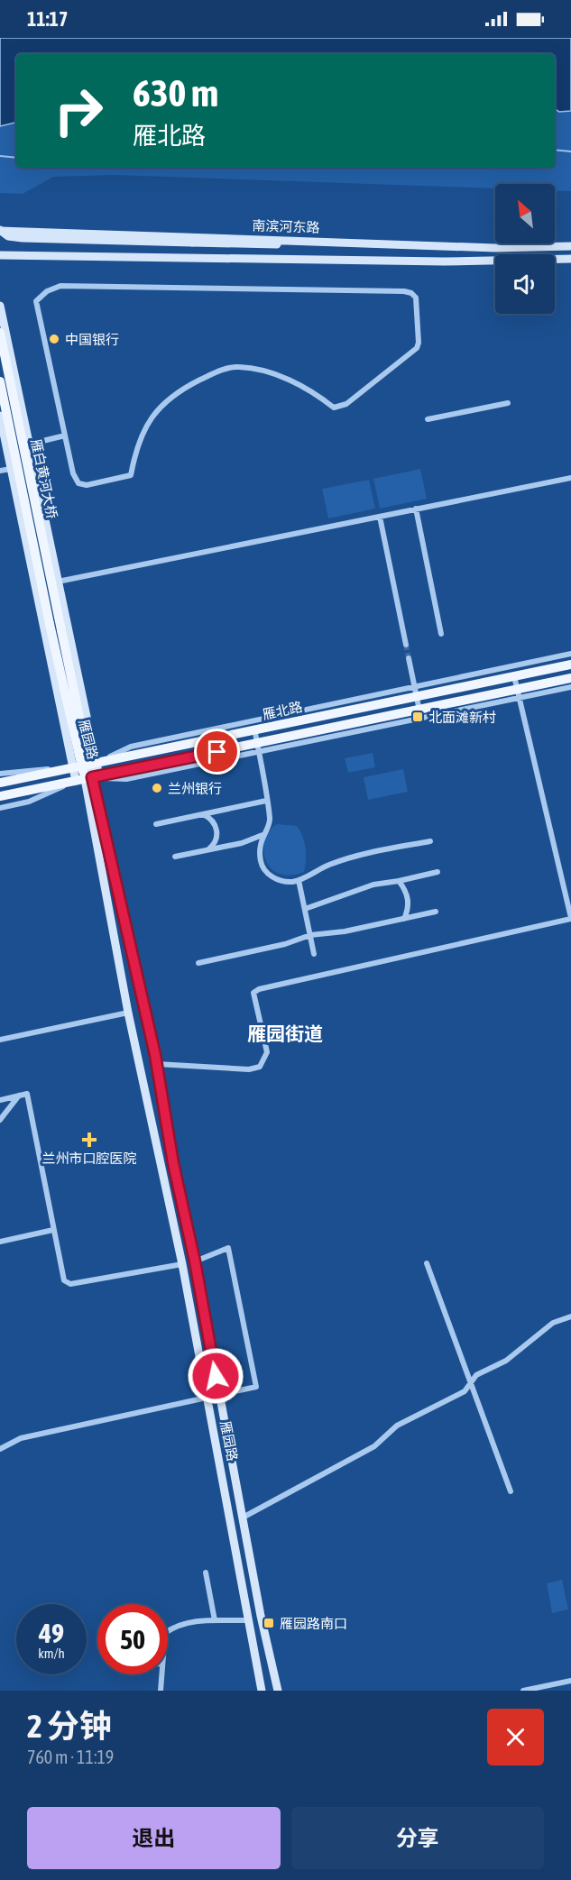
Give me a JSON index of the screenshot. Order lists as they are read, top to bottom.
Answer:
{
  "streets": {
    "main road": [
      "南滨河东路",
      "雁白黄河大桥",
      "雁北路",
      "雁园路"
    ]
  },
  "crossings": [
    ["雁白黄河大桥", "雁园路"],
    ["雁北路", "雁园路"]
  ],
  "districts": ["雁园街道"],
  "places": {
    "other": ["中国银行", "兰州银行"],
    "transit": ["北面滩新村", "雁园路南口"],
    "health": ["兰州市口腔医院"]
  },
  "north": "top left",
  "page": {
    "status": "11:17",
    "turn": ["630 m", "雁北路"],
    "speed": "49 km/h",
    "limit": "50",
    "heading": ["2 分钟", "760 m · 11:19"],
    "buttons": ["退出", "分享"]
  }
}
